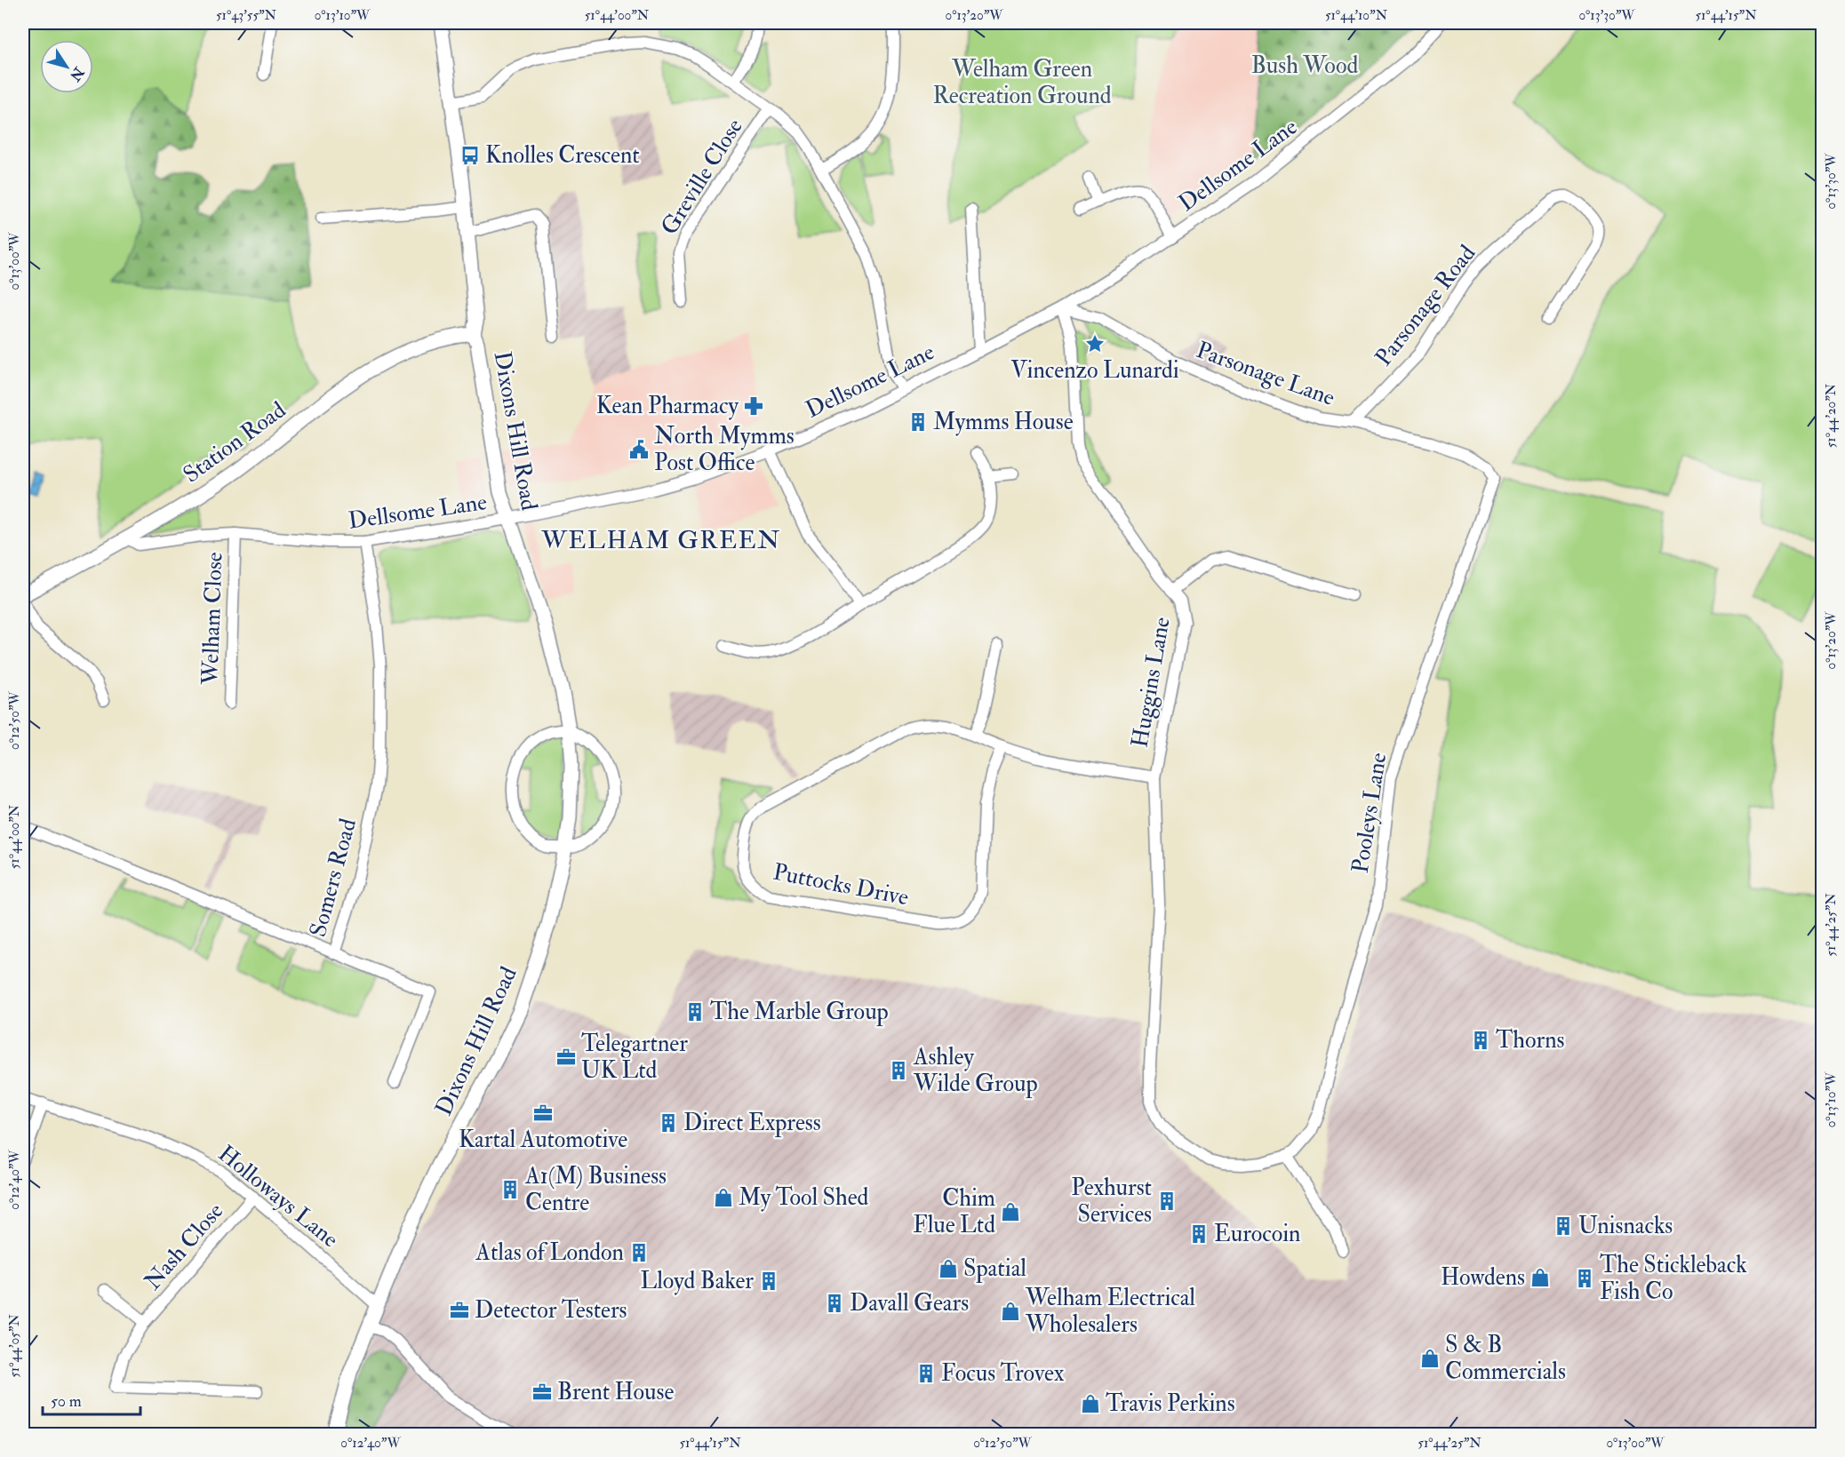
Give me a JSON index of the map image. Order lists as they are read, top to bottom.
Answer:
{
  "streets": {
    "street": [
      "Dellsome Lane",
      "Greville Close",
      "Parsonage Road",
      "Parsonage Lane",
      "Dixons Hill Road",
      "Station Road",
      "Welham Close",
      "Huggins Lane",
      "Pooleys Lane",
      "Somers Road",
      "Puttocks Drive",
      "Holloways Lane",
      "Nash Close"
    ]
  },
  "crossings": [
    ["Dellsome Lane", "Parsonage Lane"],
    ["Dellsome Lane", "Dixons Hill Road"],
    ["Dellsome Lane", "Station Road"],
    ["Dellsome Lane", "Welham Close"],
    ["Dellsome Lane", "Huggins Lane"],
    ["Dellsome Lane", "Somers Road"],
    ["Parsonage Road", "Parsonage Lane"],
    ["Parsonage Lane", "Huggins Lane"],
    ["Parsonage Lane", "Pooleys Lane"],
    ["Dixons Hill Road", "Station Road"],
    ["Dixons Hill Road", "Holloways Lane"],
    ["Huggins Lane", "Pooleys Lane"],
    ["Huggins Lane", "Puttocks Drive"],
    ["Holloways Lane", "Nash Close"]
  ],
  "districts": ["WELHAM GREEN"],
  "parks": ["Bush Wood", "Welham Green Recreation Ground"],
  "places": {
    "bus stop": ["Knolles Crescent"],
    "place": ["Vincenzo Lunardi"],
    "pharmacy": ["Kean Pharmacy"],
    "building": [
      "Mymms House",
      "The Marble Group",
      "Thorns",
      "Ashley Wilde Group",
      "Direct Express",
      "A1(M) Business Centre",
      "Pexhurst Services",
      "Unisnacks",
      "Eurocoin",
      "Atlas of London",
      "The Stickleback Fish Co",
      "Lloyd Baker",
      "Davall Gears",
      "Focus Trovex"
    ],
    "public building": ["North Mymms Post Office"],
    "office": [
      "Telegartner UK Ltd",
      "Kartal Automotive",
      "Detector Testers",
      "Brent House"
    ],
    "shop": [
      "My Tool Shed",
      "Chim Flue Ltd",
      "Spatial",
      "Howdens",
      "Welham Electrical Wholesalers",
      "S & B Commercials",
      "Travis Perkins"
    ]
  },
  "scale_bar": "50 m",
  "north": "bottom right",
  "coordinates": [
    "51°43'55\"N",
    "0°13'10\"W",
    "51°44'00\"N",
    "0°13'20\"W",
    "51°44'10\"N",
    "0°13'30\"W",
    "51°44'15\"N",
    "0°13'00\"W",
    "51°44'20\"N",
    "0°12'50\"W",
    "51°44'25\"N",
    "0°12'40\"W",
    "51°44'05\"N"
  ]
}
